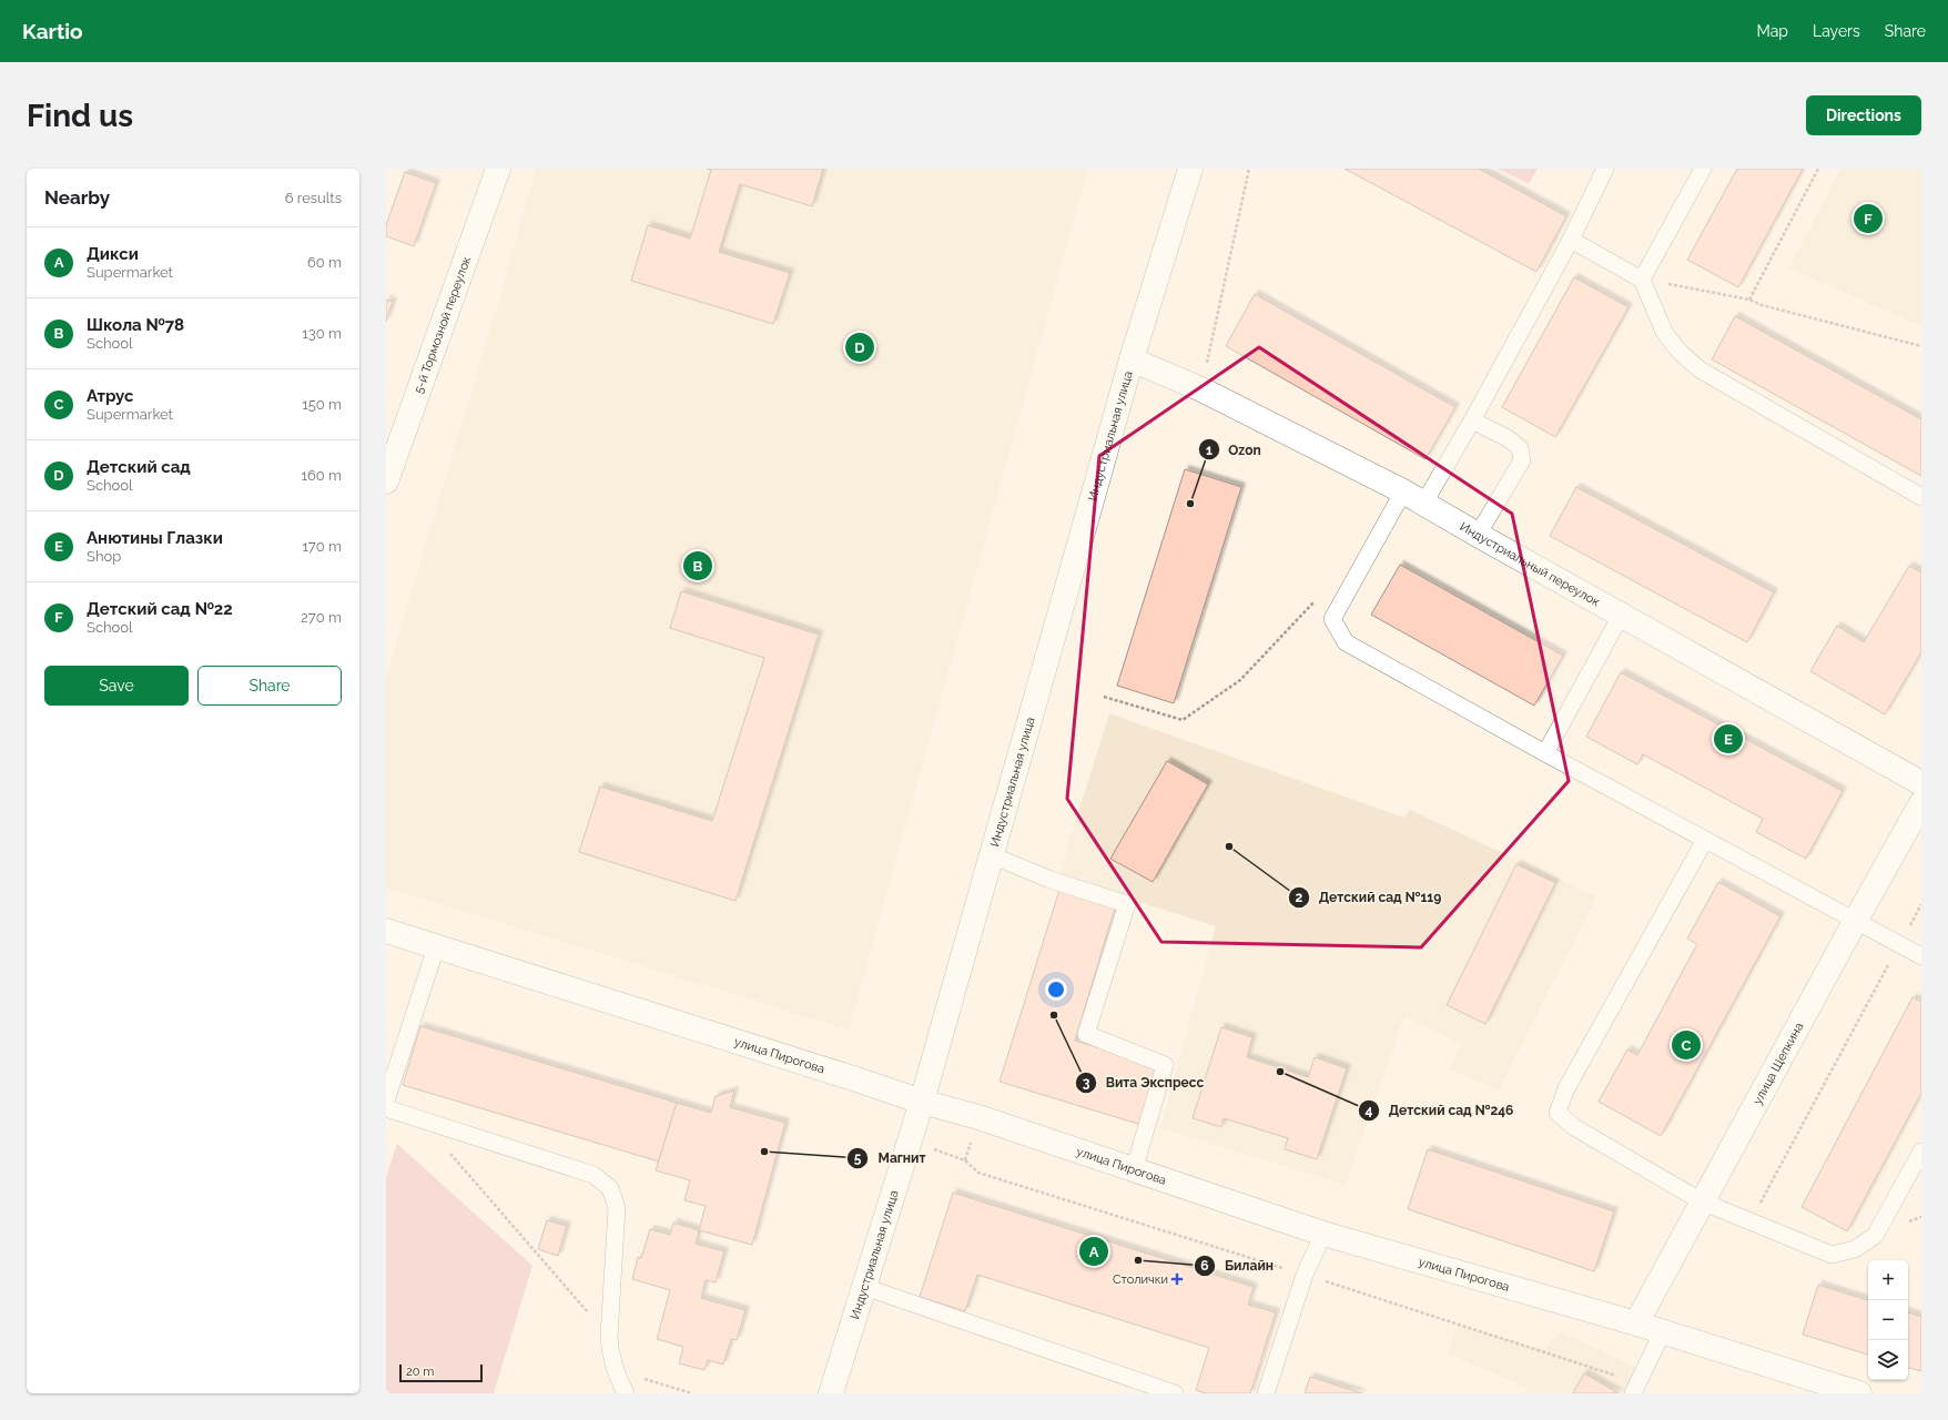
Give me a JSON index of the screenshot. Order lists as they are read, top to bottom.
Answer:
{
  "streets": {
    "street": [
      "5-й Тормозной переулок",
      "Индустриальная улица",
      "Индустриальный переулок",
      "улица Пирогова",
      "улица Щепкина"
    ]
  },
  "crossings": [
    ["Индустриальная улица", "Индустриальный переулок"],
    ["Индустриальная улица", "улица Пирогова"],
    ["улица Пирогова", "улица Щепкина"]
  ],
  "places": {
    "other": [
      "Ozon",
      "Детский сад №119",
      "Вита Экспресс",
      "Детский сад №246",
      "Магнит",
      "Билайн"
    ],
    "health": ["Столички"]
  },
  "scale_bar": "20 m",
  "page": {
    "header": "Kartio",
    "nav": ["Map", "Layers", "Share"],
    "buttons": [
      "Directions",
      ["Save", "Share"]
    ],
    "title": "Find us",
    "heading": ["Nearby", "6 results"],
    "pins": [
      "F",
      "D",
      "B",
      "E",
      "C",
      "A"
    ],
    "list": [
      {
        "mark": "A",
        "name": "Дикси",
        "note": "Supermarket",
        "value": "60 m"
      },
      {
        "mark": "B",
        "name": "Школа №78",
        "note": "School",
        "value": "130 m"
      },
      {
        "mark": "C",
        "name": "Атрус",
        "note": "Supermarket",
        "value": "150 m"
      },
      {
        "mark": "D",
        "name": "Детский сад",
        "note": "School",
        "value": "160 m"
      },
      {
        "mark": "E",
        "name": "Анютины Глазки",
        "note": "Shop",
        "value": "170 m"
      },
      {
        "mark": "F",
        "name": "Детский сад №22",
        "note": "School",
        "value": "270 m"
      }
    ],
    "map_buttons": ["+", "−"],
    "scale": "20 m"
  }
}
